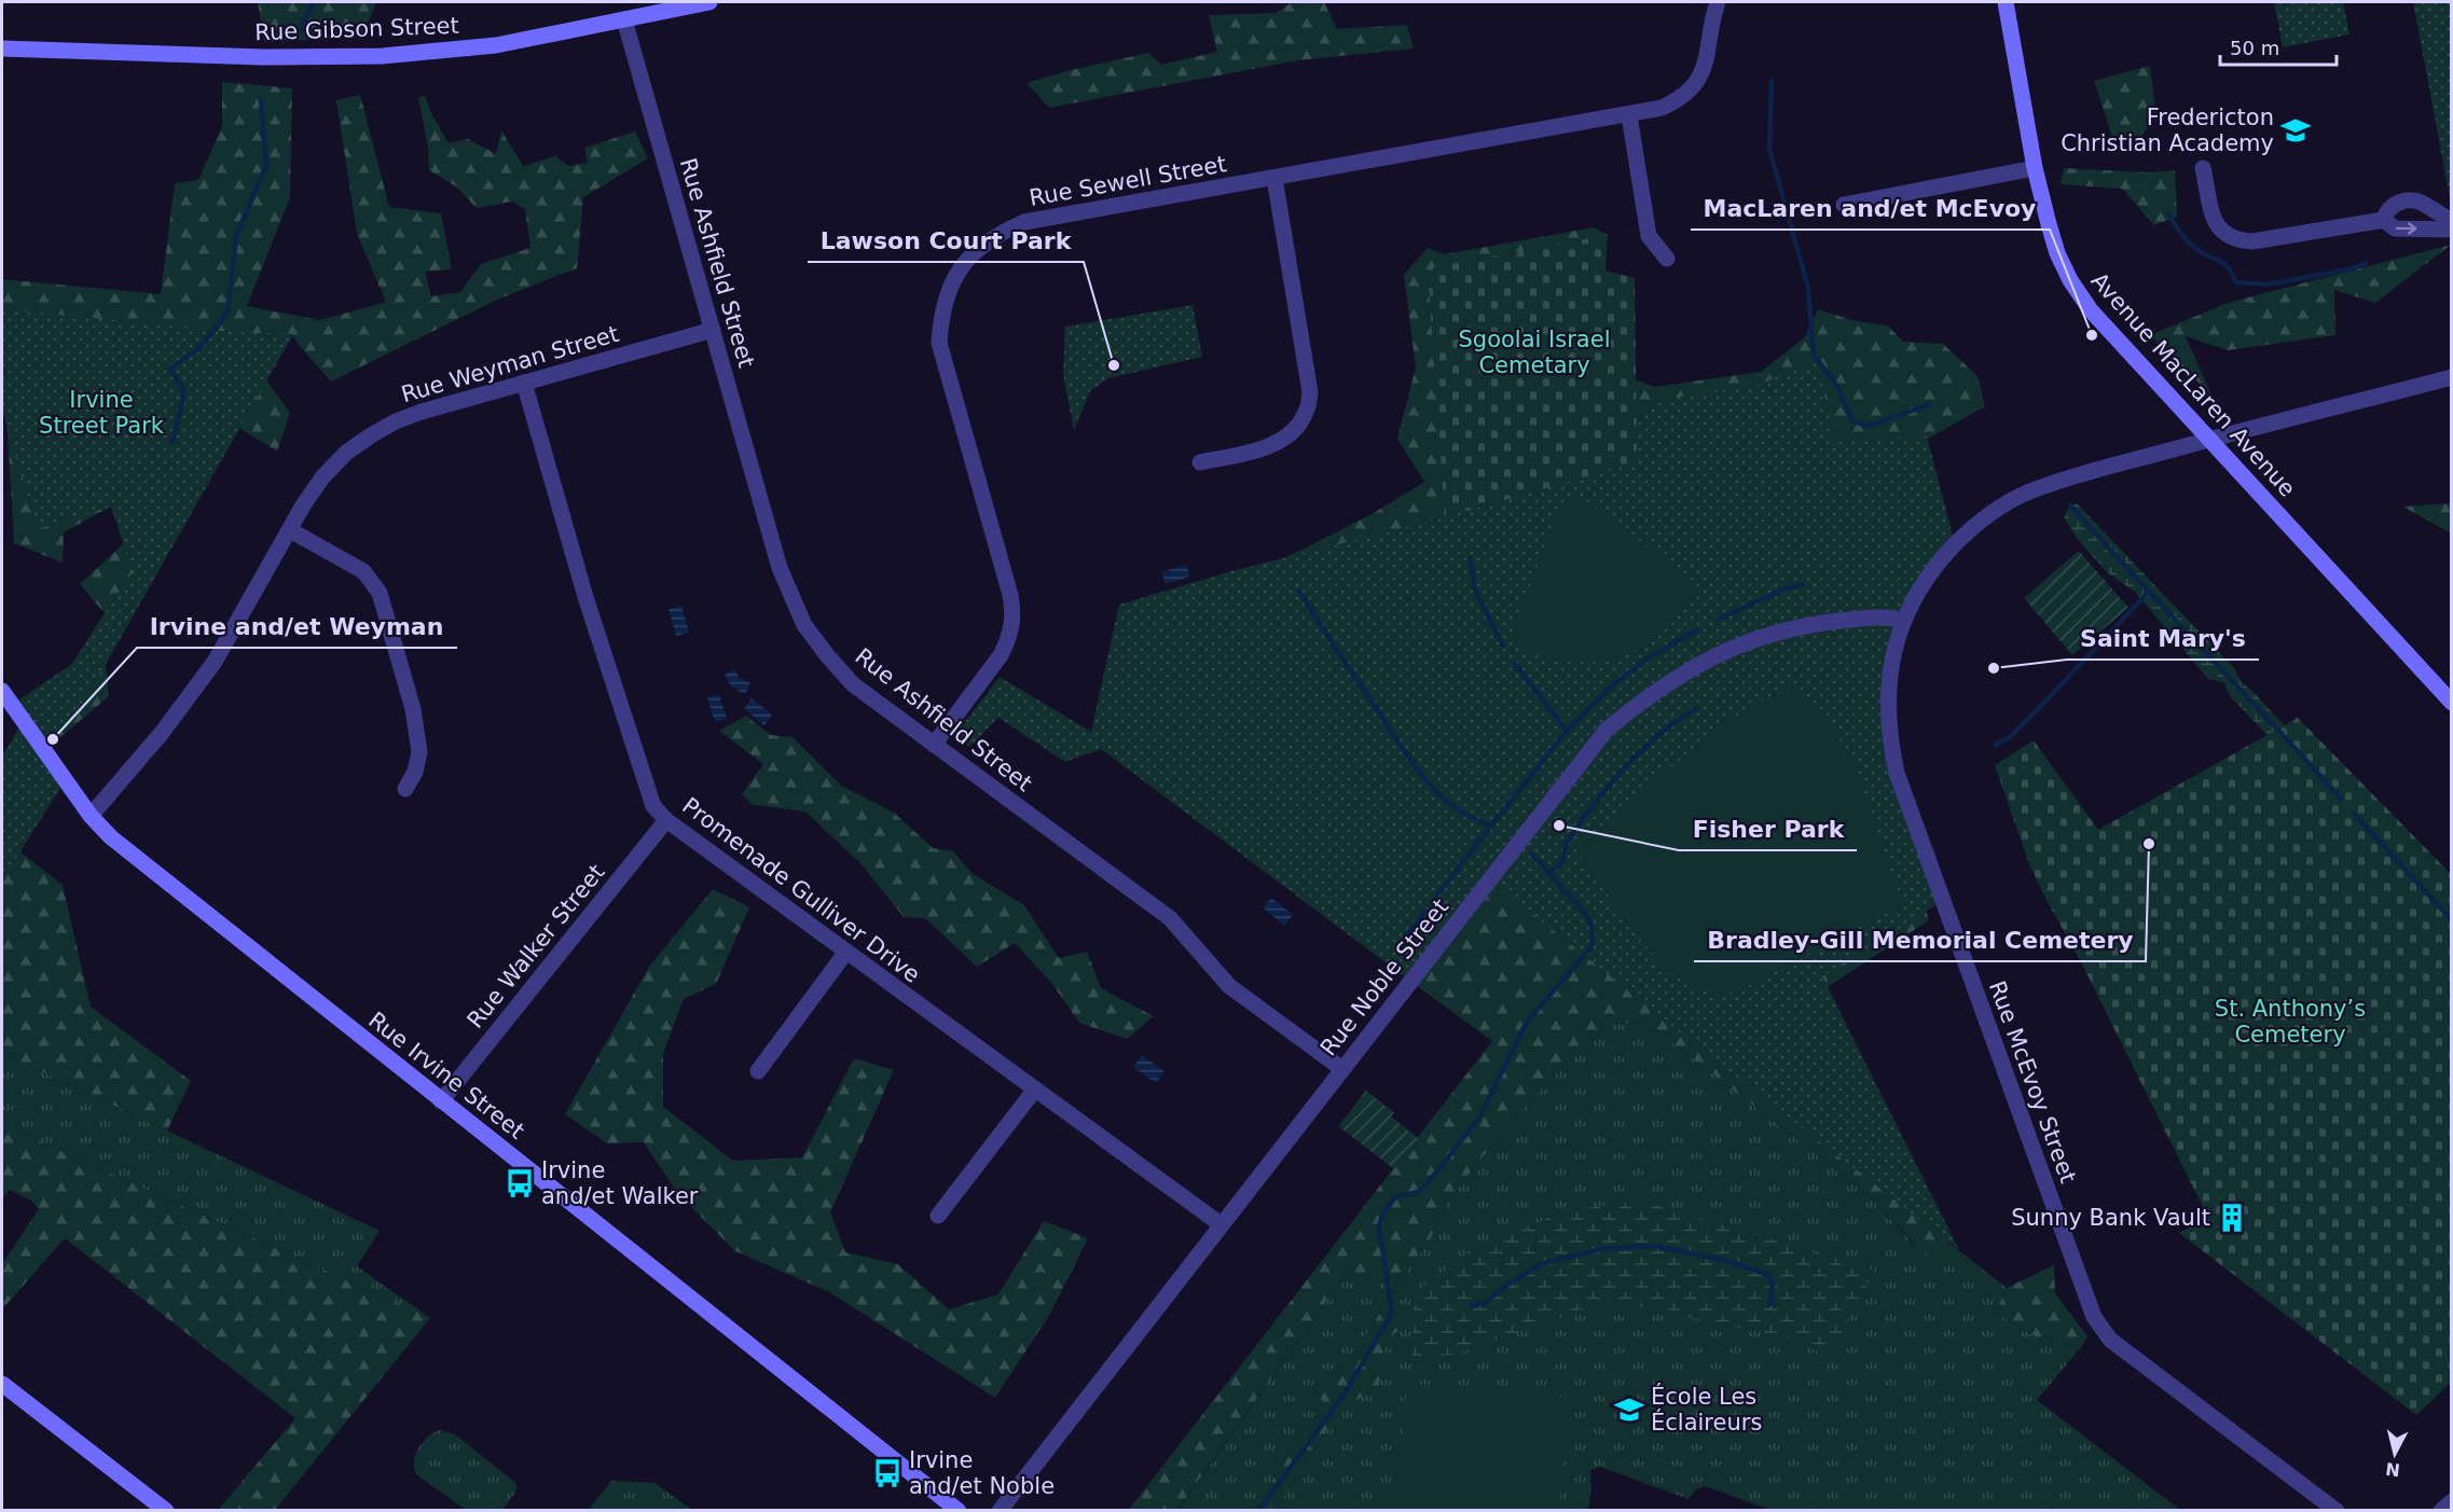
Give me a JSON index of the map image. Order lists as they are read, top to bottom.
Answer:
{
  "streets": {
    "street": [
      "Rue Gibson Street",
      "Rue Sewell Street",
      "Rue Ashfield Street",
      "Rue Weyman Street",
      "Avenue MacLaren Avenue",
      "Promenade Gulliver Drive",
      "Rue Walker Street",
      "Rue Noble Street",
      "Rue Irvine Street",
      "Rue McEvoy Street"
    ]
  },
  "crossings": [
    ["Rue Gibson Street", "Rue Ashfield Street"],
    ["Rue Sewell Street", "Rue Ashfield Street"],
    ["Rue Ashfield Street", "Rue Weyman Street"],
    ["Rue Ashfield Street", "Rue Noble Street"],
    ["Rue Weyman Street", "Promenade Gulliver Drive"],
    ["Rue Weyman Street", "Rue Irvine Street"],
    ["Avenue MacLaren Avenue", "Rue McEvoy Street"],
    ["Promenade Gulliver Drive", "Rue Walker Street"],
    ["Promenade Gulliver Drive", "Rue Noble Street"],
    ["Rue Walker Street", "Rue Irvine Street"],
    ["Rue Noble Street", "Rue McEvoy Street"]
  ],
  "parks": ["Sgoolai Israel Cemetary", "Irvine Street Park", "St. Anthony’s Cemetery"],
  "places": {
    "school or university": ["Fredericton Christian Academy", "École Les Éclaireurs"],
    "other": [
      "MacLaren and/et McEvoy",
      "Lawson Court Park",
      "Saint Mary's",
      "Irvine and/et Weyman",
      "Fisher Park",
      "Bradley-Gill Memorial Cemetery"
    ],
    "bus stop": ["Irvine and/et Walker", "Irvine and/et Noble"],
    "building": ["Sunny Bank Vault"]
  },
  "scale_bar": "50 m",
  "north": "bottom"
}
